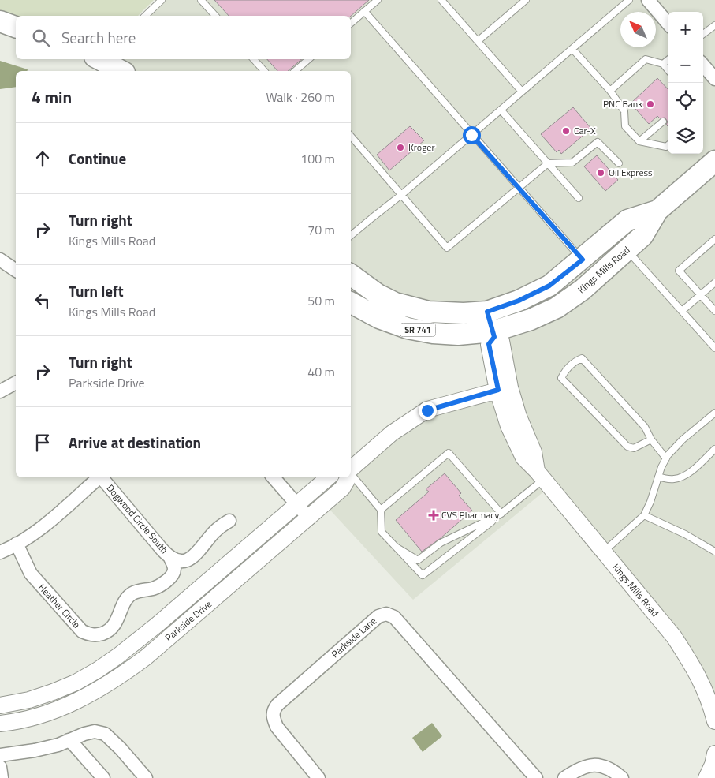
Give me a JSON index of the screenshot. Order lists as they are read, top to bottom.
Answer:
{
  "streets": {
    "main road": ["Kings Mills Road", "SR 741"],
    "street": [
      "Dogwood Circle South",
      "Heather Circle",
      "Parkside Drive",
      "Parkside Lane"
    ]
  },
  "crossings": [
    ["Kings Mills Road", "SR 741"],
    ["Dogwood Circle South", "Heather Circle"]
  ],
  "places": {
    "other": [
      "PNC Bank",
      "Car-X",
      "Kroger",
      "Oil Express"
    ],
    "health": ["CVS Pharmacy"]
  },
  "north": "top left",
  "page": {
    "map_buttons": ["+", "−"],
    "search": "Search here",
    "heading": ["4 min", "Walk · 260 m"],
    "list": [
      ["Continue", "100 m"],
      ["Turn right", "Kings Mills Road", "70 m"],
      ["Turn left", "Kings Mills Road", "50 m"],
      ["Turn right", "Parkside Drive", "40 m"],
      "Arrive at destination"
    ]
  }
}
